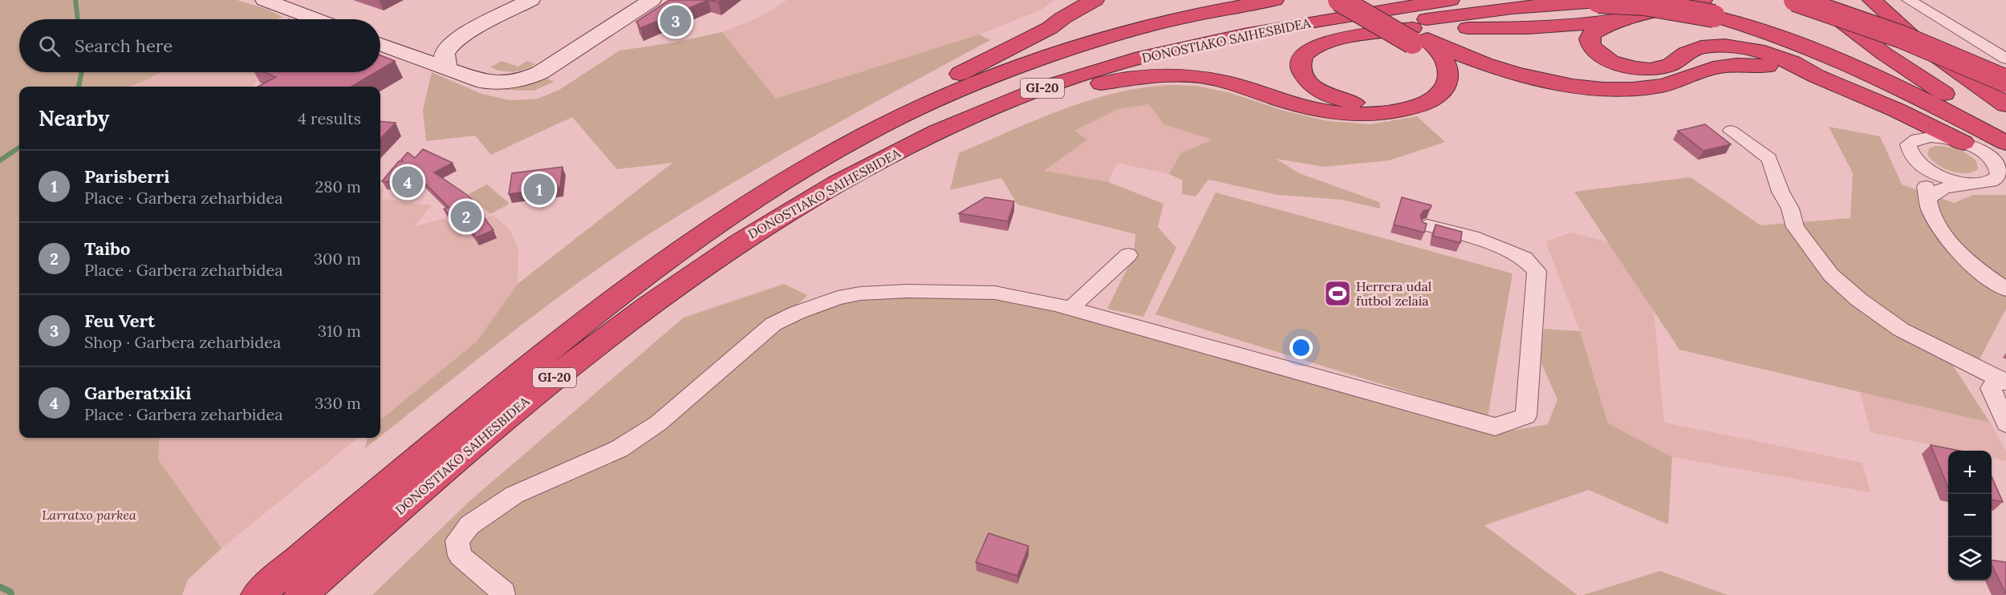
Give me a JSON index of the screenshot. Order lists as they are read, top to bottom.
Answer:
{
  "streets": {
    "highway": ["DONOSTIAKO SAIHESBIDEA", "GI-20"]
  },
  "parks": ["Larratxo parkea"],
  "places": {
    "sports": ["Herrera udal futbol zelaia"]
  },
  "page": {
    "pins": [
      "3",
      "4",
      "1",
      "2"
    ],
    "search": "Search here",
    "heading": ["Nearby", "4 results"],
    "list": [
      {
        "mark": "1",
        "name": "Parisberri",
        "note": "Place · Garbera zeharbidea",
        "value": "280 m"
      },
      {
        "mark": "2",
        "name": "Taibo",
        "note": "Place · Garbera zeharbidea",
        "value": "300 m"
      },
      {
        "mark": "3",
        "name": "Feu Vert",
        "note": "Shop · Garbera zeharbidea",
        "value": "310 m"
      },
      {
        "mark": "4",
        "name": "Garberatxiki",
        "note": "Place · Garbera zeharbidea",
        "value": "330 m"
      }
    ],
    "map_buttons": ["+", "−"]
  }
}
